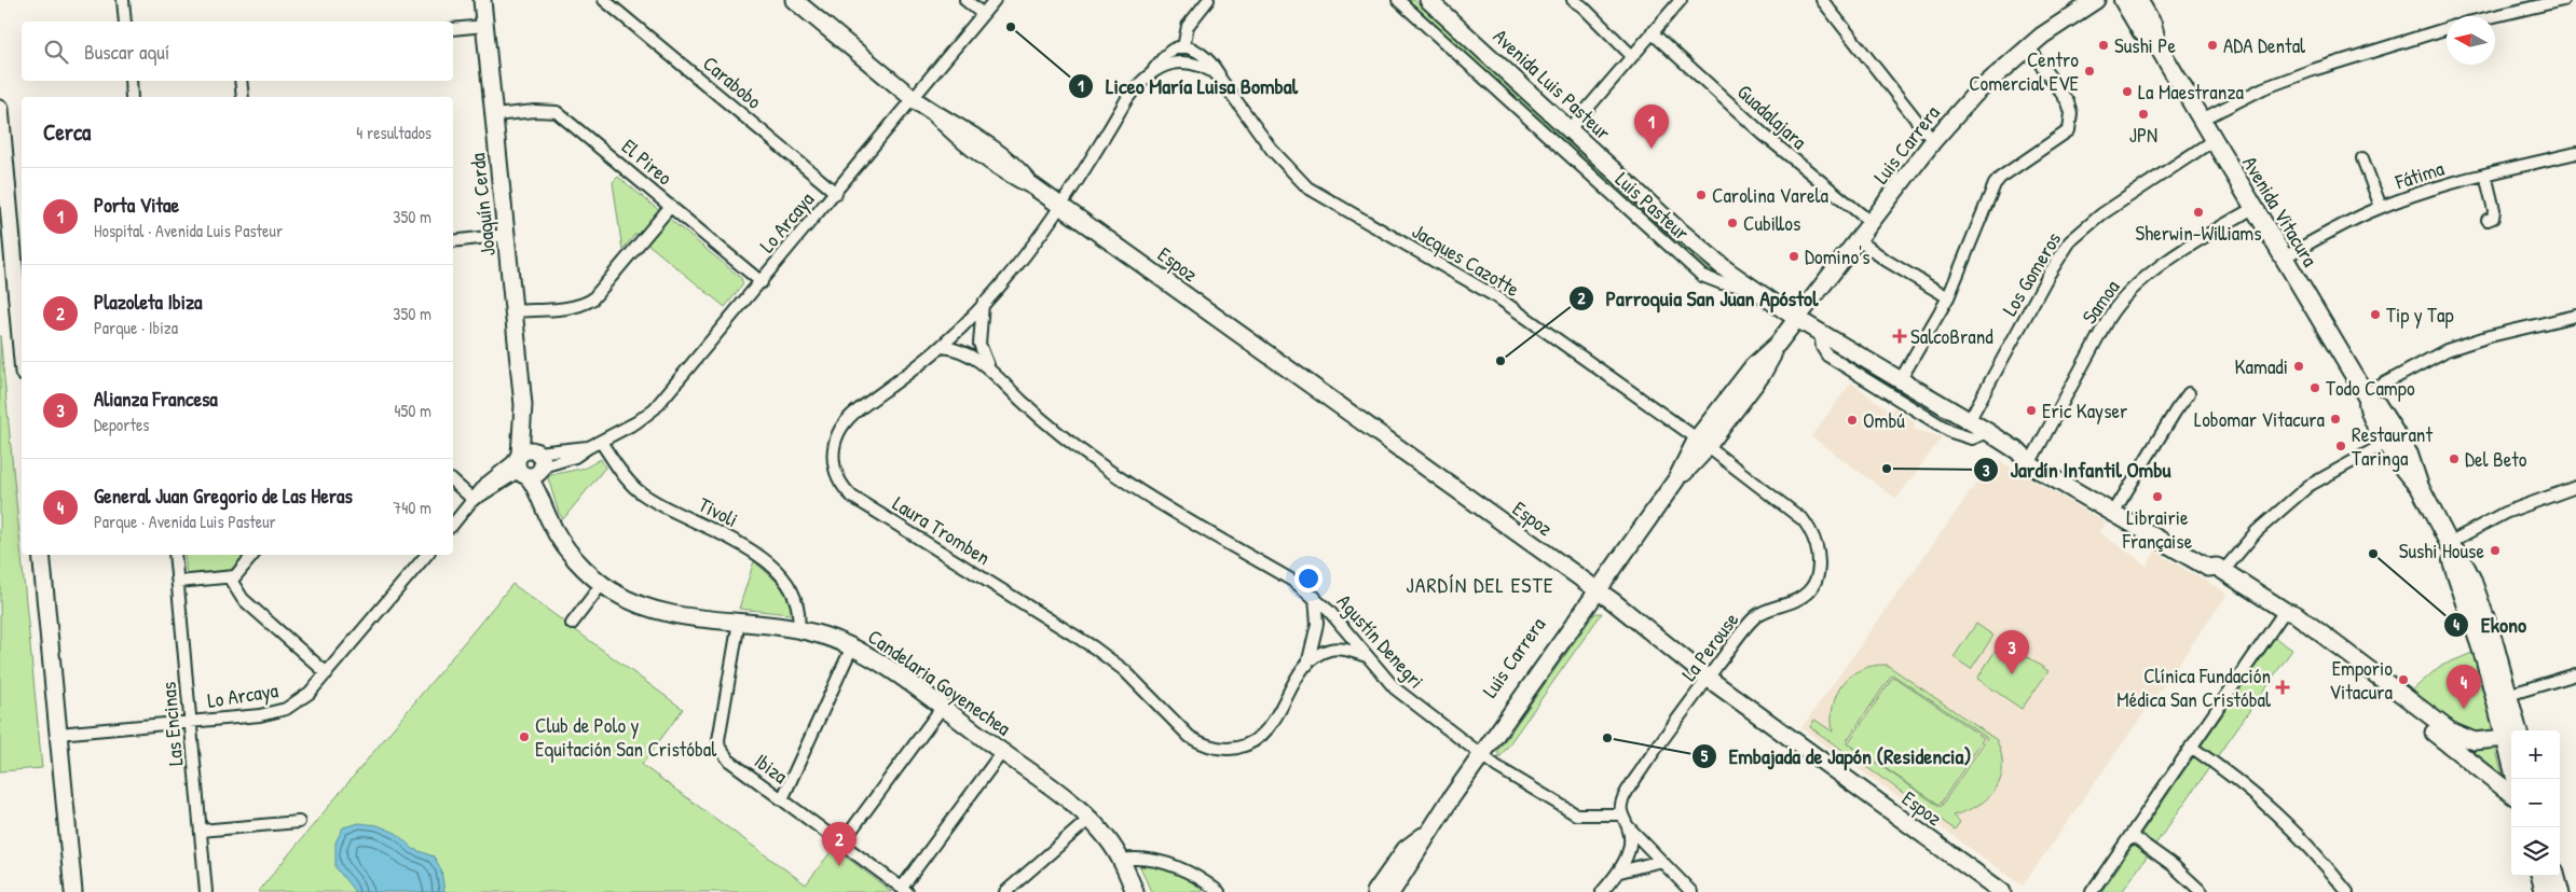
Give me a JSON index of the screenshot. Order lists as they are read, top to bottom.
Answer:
{
  "streets": {
    "main road": ["Avenida Vitacura"],
    "street": [
      "Carabobo",
      "Avenida Luis Pasteur",
      "Guadalajara",
      "Luis Carrera",
      "El Pireo",
      "Fátima",
      "Joaquín Cerda",
      "Luis Pasteur",
      "Lo Arcaya",
      "Jacques Cazotte",
      "Espoz",
      "Los Gomeros",
      "Samoa",
      "Tivoli",
      "Laura Tromben",
      "Agustín Denegri",
      "La Perouse",
      "Candelaria Goyenechea",
      "Las Encinas",
      "Ibiza"
    ]
  },
  "crossings": [
    ["Carabobo", "Lo Arcaya"],
    ["Avenida Luis Pasteur", "Luis Carrera"],
    ["Avenida Luis Pasteur", "Luis Pasteur"],
    ["Avenida Luis Pasteur", "Los Gomeros"],
    ["Avenida Luis Pasteur", "Samoa"],
    ["Guadalajara", "Luis Carrera"],
    ["Luis Carrera", "Jacques Cazotte"],
    ["Luis Carrera", "Espoz"],
    ["Luis Carrera", "Agustín Denegri"],
    ["Luis Carrera", "La Perouse"],
    ["El Pireo", "Joaquín Cerda"],
    ["El Pireo", "Lo Arcaya"],
    ["Fátima", "Avenida Vitacura"],
    ["Joaquín Cerda", "Lo Arcaya"],
    ["Joaquín Cerda", "Candelaria Goyenechea"],
    ["Avenida Vitacura", "Los Gomeros"],
    ["Avenida Vitacura", "Samoa"],
    ["Lo Arcaya", "Espoz"],
    ["Lo Arcaya", "Tivoli"],
    ["Lo Arcaya", "Candelaria Goyenechea"],
    ["Lo Arcaya", "Las Encinas"],
    ["Jacques Cazotte", "Espoz"],
    ["Jacques Cazotte", "Laura Tromben"],
    ["Jacques Cazotte", "La Perouse"],
    ["Espoz", "Laura Tromben"],
    ["Espoz", "La Perouse"],
    ["Tivoli", "Candelaria Goyenechea"],
    ["Laura Tromben", "Agustín Denegri"],
    ["Agustín Denegri", "La Perouse"],
    ["Candelaria Goyenechea", "Ibiza"]
  ],
  "districts": ["JARDÍN DEL ESTE"],
  "places": {
    "other": [
      "Liceo María Luisa Bombal",
      "Sushi Pe",
      "ADA Dental",
      "Centro Comercial EVE",
      "La Maestranza",
      "JPN",
      "Carolina Varela",
      "Sherwin-Williams",
      "Cubillos",
      "Domino's",
      "Tip y Tap",
      "Parroquia San Juan Apóstol",
      "Kamadi",
      "Todo Campo",
      "Eric Kayser",
      "Lobomar Vitacura",
      "Ombú",
      "Restaurant Taringa",
      "Del Beto",
      "Jardín Infantil Ombu",
      "Librairie Française",
      "Sushi House",
      "Ekono",
      "Emporio Vitacura",
      "Club de Polo y Equitación San Cristóbal",
      "Embajada de Japón (Residencia)"
    ],
    "health": ["SalcoBrand", "Clínica Fundación Médica San Cristóbal"]
  },
  "north": "left",
  "page": {
    "search": "Buscar aquí",
    "heading": ["Cerca", "4 resultados"],
    "pins": [
      "1",
      "3",
      "4",
      "2"
    ],
    "list": [
      {
        "mark": "1",
        "name": "Porta Vitae",
        "note": "Hospital · Avenida Luis Pasteur",
        "value": "350 m"
      },
      {
        "mark": "2",
        "name": "Plazoleta Ibiza",
        "note": "Parque · Ibiza",
        "value": "350 m"
      },
      {
        "mark": "3",
        "name": "Alianza Francesa",
        "note": "Deportes",
        "value": "450 m"
      },
      {
        "mark": "4",
        "name": "General Juan Gregorio de Las Heras",
        "note": "Parque · Avenida Luis Pasteur",
        "value": "740 m"
      }
    ],
    "map_buttons": ["+", "−"]
  }
}
